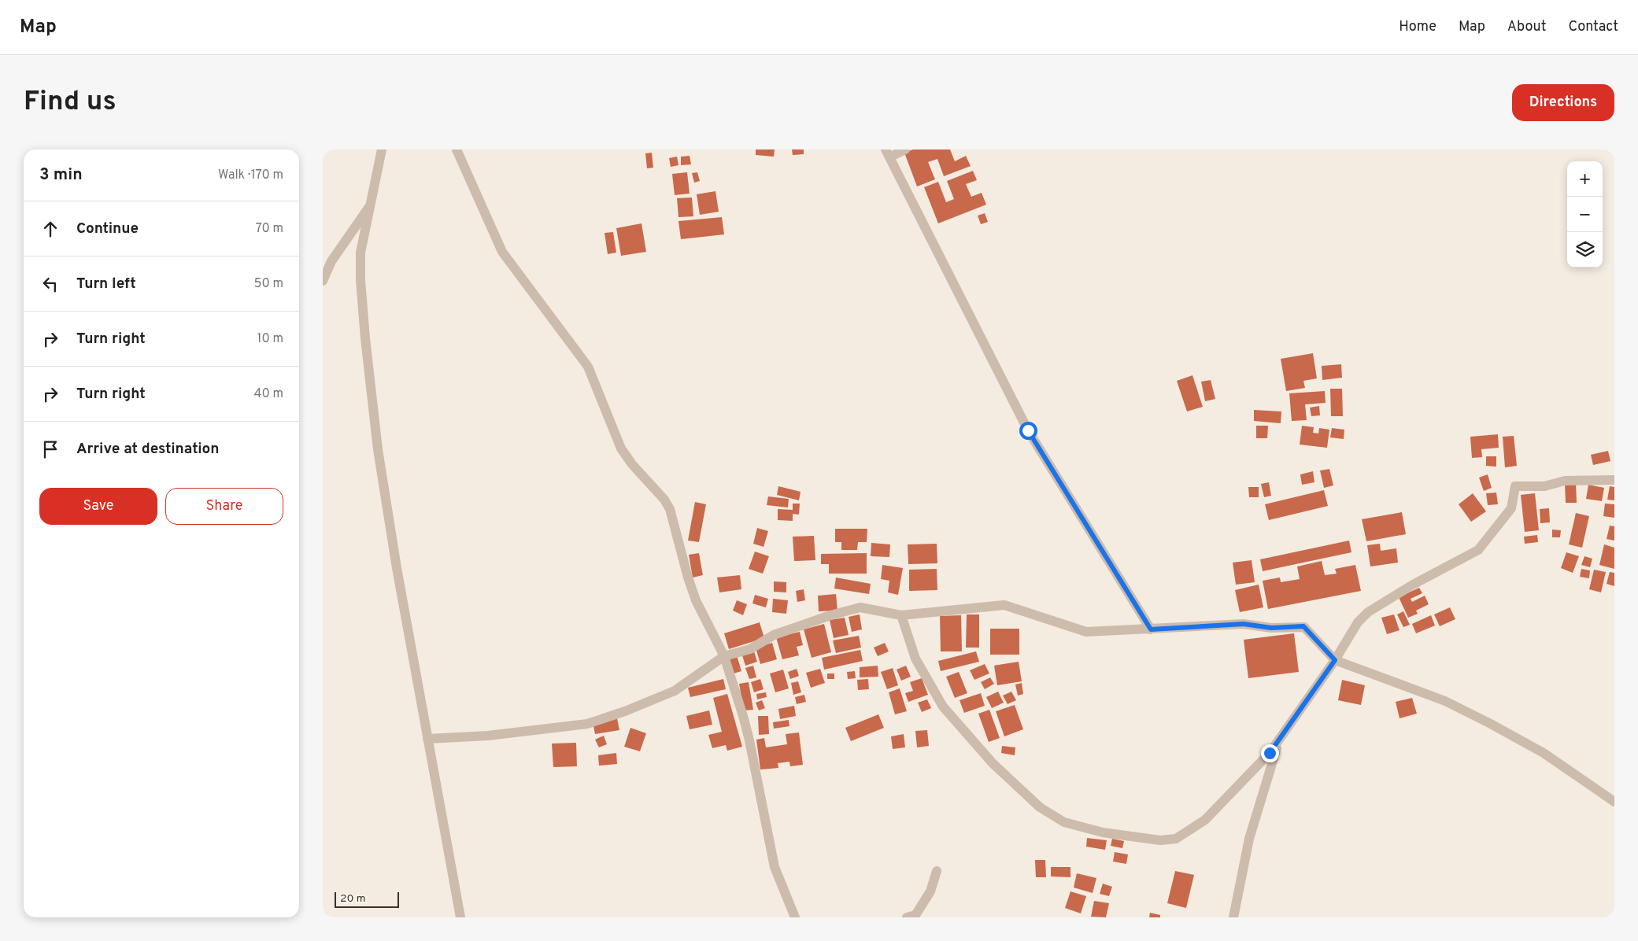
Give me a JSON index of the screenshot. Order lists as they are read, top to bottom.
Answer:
{
  "scale_bar": "20 m",
  "page": {
    "header": "Map",
    "nav": [
      "Home",
      "Map",
      "About",
      "Contact"
    ],
    "buttons": [
      "Directions",
      ["Save", "Share"]
    ],
    "title": "Find us",
    "heading": ["3 min", "Walk · 170 m"],
    "map_buttons": ["+", "−"],
    "list": [
      ["Continue", "70 m"],
      ["Turn left", "50 m"],
      ["Turn right", "10 m"],
      ["Turn right", "40 m"],
      "Arrive at destination"
    ],
    "scale": "20 m"
  }
}
